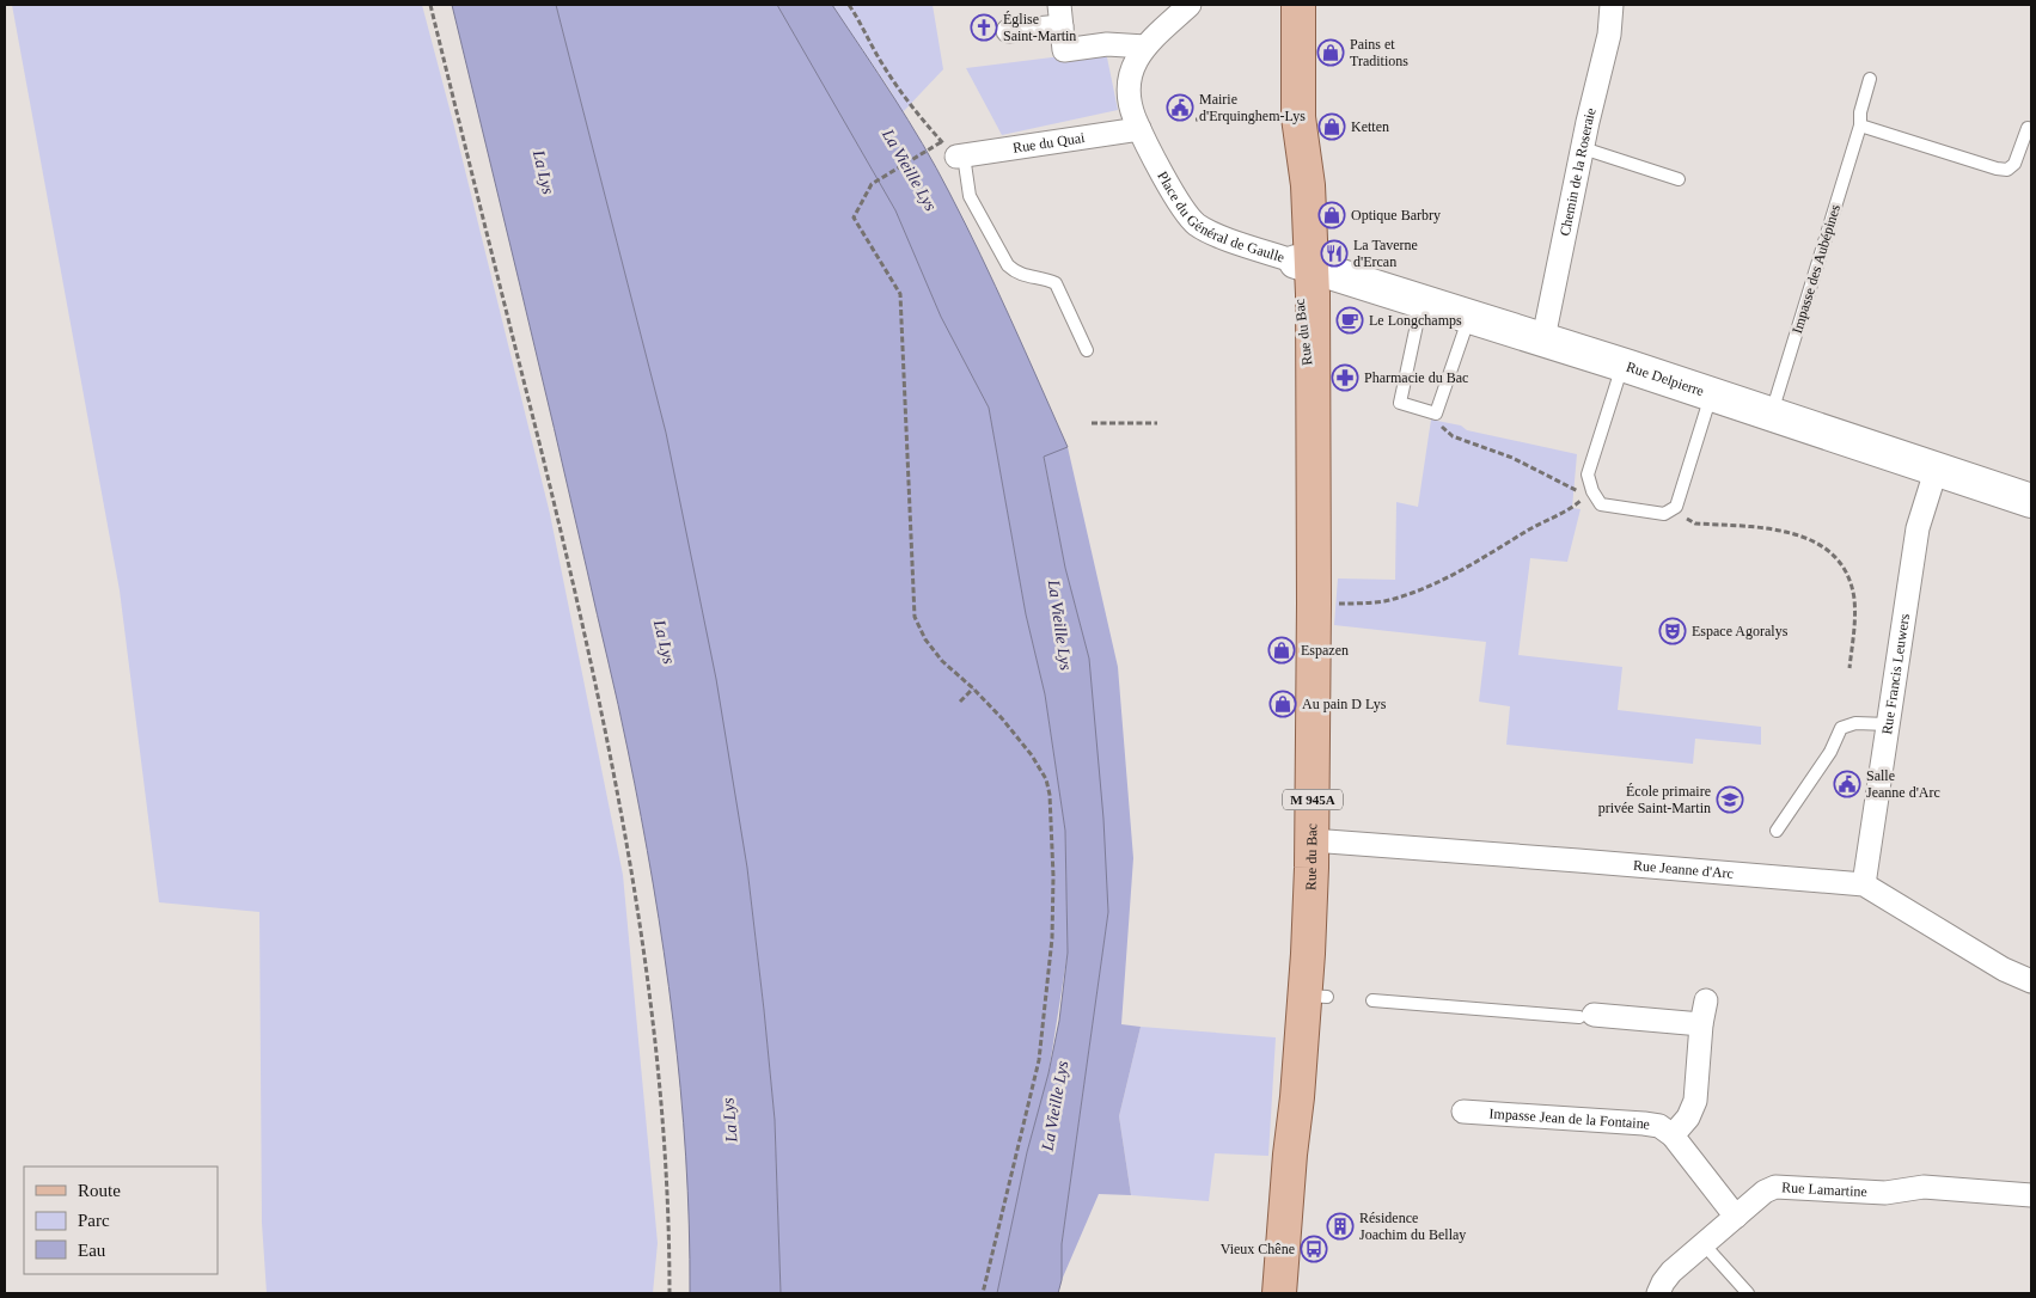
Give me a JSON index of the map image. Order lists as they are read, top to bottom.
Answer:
{
  "streets": {
    "main road": ["Place du Général de Gaulle", "Rue du Bac", "M 945A"],
    "street": [
      "Rue du Quai",
      "Chemin de la Roseraie",
      "Rue Delpierre",
      "Rue Francis Leuwers",
      "Rue Jeanne d'Arc",
      "Impasse Jean de la Fontaine",
      "Rue Lamartine"
    ],
    "lane": ["Impasse des Aubépines"]
  },
  "crossings": [
    ["Rue du Quai", "Place du Général de Gaulle"],
    ["Chemin de la Roseraie", "Rue Delpierre"],
    ["Place du Général de Gaulle", "Rue du Bac"],
    ["Place du Général de Gaulle", "Rue Delpierre"],
    ["Impasse des Aubépines", "Rue Delpierre"],
    ["Rue du Bac", "Rue Delpierre"],
    ["Rue du Bac", "Rue Jeanne d'Arc"],
    ["Rue Delpierre", "Rue Francis Leuwers"],
    ["Rue Francis Leuwers", "Rue Jeanne d'Arc"],
    ["Impasse Jean de la Fontaine", "Rue Lamartine"]
  ],
  "water": ["La Vieille Lys", "La Lys"],
  "places": {
    "church": ["Église Saint-Martin"],
    "shop": [
      "Pains et Traditions",
      "Ketten",
      "Optique Barbry",
      "Espazen",
      "Au pain D Lys"
    ],
    "public building": ["Mairie d'Erquinghem-Lys", "Salle Jeanne d'Arc"],
    "restaurant": ["La Taverne d'Ercan"],
    "cafe": ["Le Longchamps"],
    "pharmacy": ["Pharmacie du Bac"],
    "theatre": ["Espace Agoralys"],
    "school or university": ["École primaire privée Saint-Martin"],
    "building": ["Résidence Joachim du Bellay"],
    "bus stop": ["Vieux Chêne"]
  },
  "legend": ["Route", "Parc", "Eau"]
}
